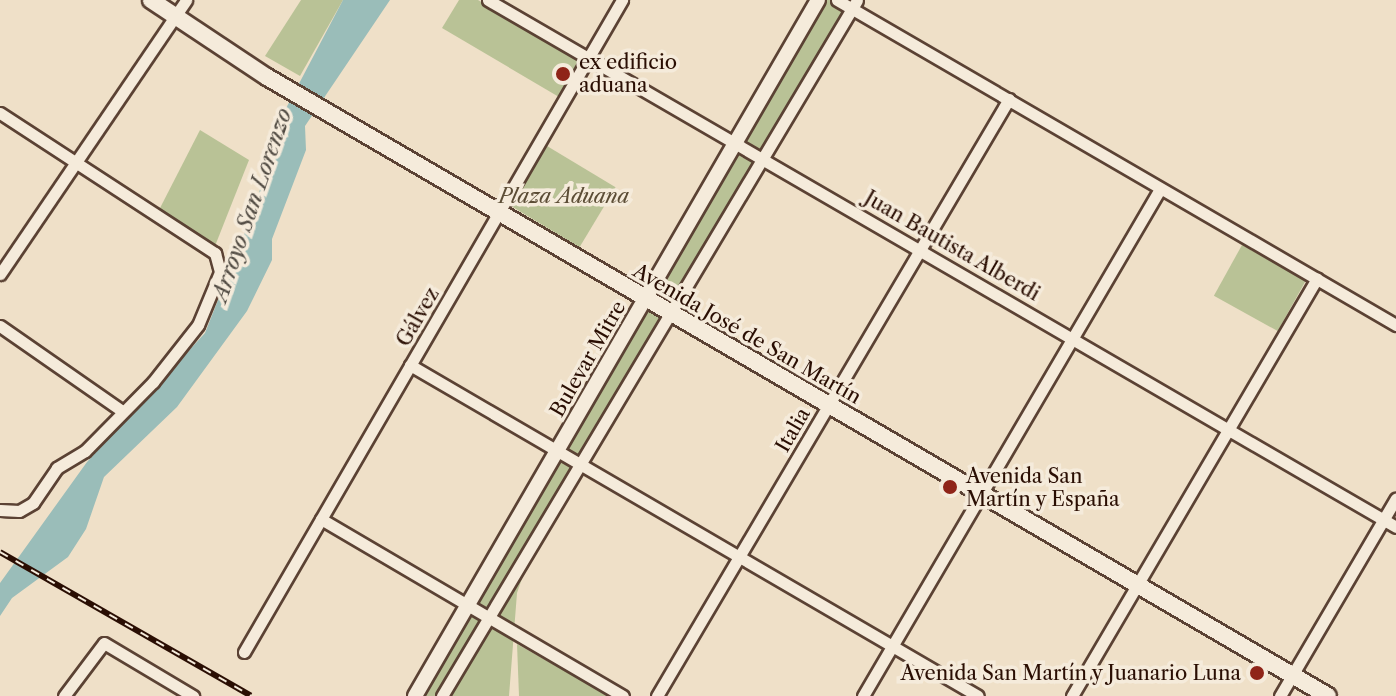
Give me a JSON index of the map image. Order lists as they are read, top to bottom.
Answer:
{
  "streets": {
    "main road": ["Avenida José de San Martín"],
    "street": [
      "Juan Bautista Alberdi",
      "Gálvez",
      "Bulevar Mitre",
      "Italia"
    ]
  },
  "crossings": [
    ["Juan Bautista Alberdi", "Gálvez"],
    ["Juan Bautista Alberdi", "Bulevar Mitre"],
    ["Juan Bautista Alberdi", "Italia"],
    ["Gálvez", "Avenida José de San Martín"],
    ["Avenida José de San Martín", "Bulevar Mitre"],
    ["Avenida José de San Martín", "Italia"]
  ],
  "water": ["Arroyo San Lorenzo"],
  "parks": ["Plaza Aduana"],
  "places": ["ex edificio aduana", "Avenida San Martín y España", "Avenida San Martín y Juanario Luna"]
}
